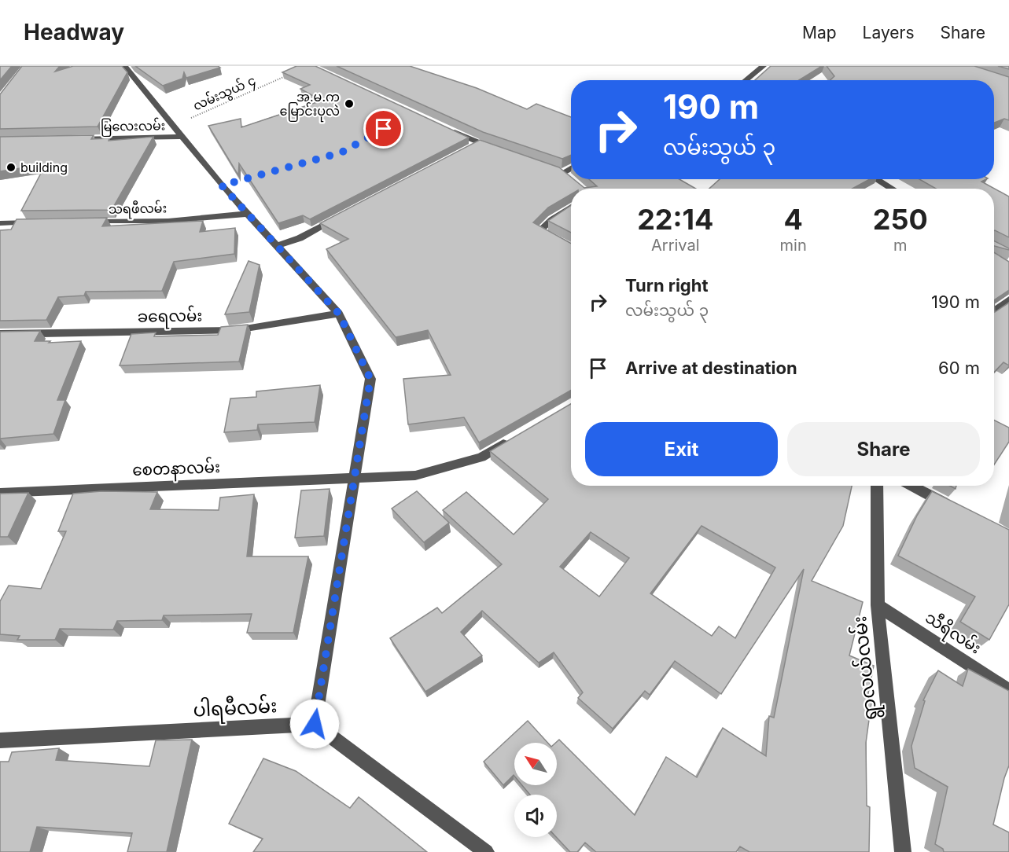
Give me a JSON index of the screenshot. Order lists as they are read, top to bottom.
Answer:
{
  "streets": {
    "street": [
      "မြလေးလမ်း",
      "သရဖီလမ်း",
      "ခရေလမ်း",
      "စေတနာလမ်း",
      "သီရိလမ်း",
      "ရွာလယ်လမ်း",
      "ပါရမီလမ်း"
    ],
    "path": ["လမ်းသွယ် ၄"]
  },
  "crossings": [
    ["သီရိလမ်း", "ရွာလယ်လမ်း"]
  ],
  "places": ["အ.မ.က မြောင်းပုလဲ", "building"],
  "north": "top left",
  "page": {
    "header": "Headway",
    "nav": ["Map", "Layers", "Share"],
    "turn": ["190 m", "လမ်းသွယ် ၃"],
    "eta": [
      "22:14",
      "Arrival",
      "4",
      "min",
      "250",
      "m"
    ],
    "list": [
      {
        "name": "Turn right",
        "note": "လမ်းသွယ် ၃",
        "value": "190 m"
      },
      {
        "name": "Arrive at destination",
        "value": "60 m"
      }
    ],
    "buttons": ["Exit", "Share"]
  }
}
